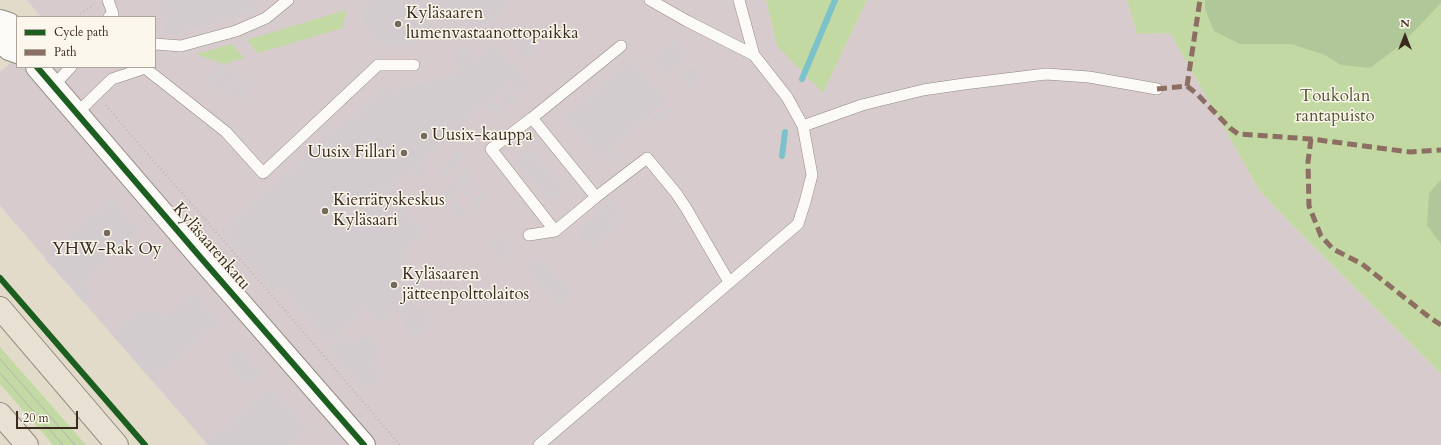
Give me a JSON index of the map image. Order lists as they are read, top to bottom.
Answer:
{
  "streets": {
    "street": ["Kyläsaarenkatu"]
  },
  "parks": ["Toukolan rantapuisto"],
  "places": [
    "Kyläsaaren lumenvastaanottopaikka",
    "Uusix-kauppa",
    "Uusix Fillari",
    "Kierrätyskeskus Kyläsaari",
    "YHW-Rak Oy",
    "Kyläsaaren jätteenpolttolaitos"
  ],
  "legend": ["Cycle path", "Path"],
  "scale_bar": "20 m",
  "north": "top"
}
